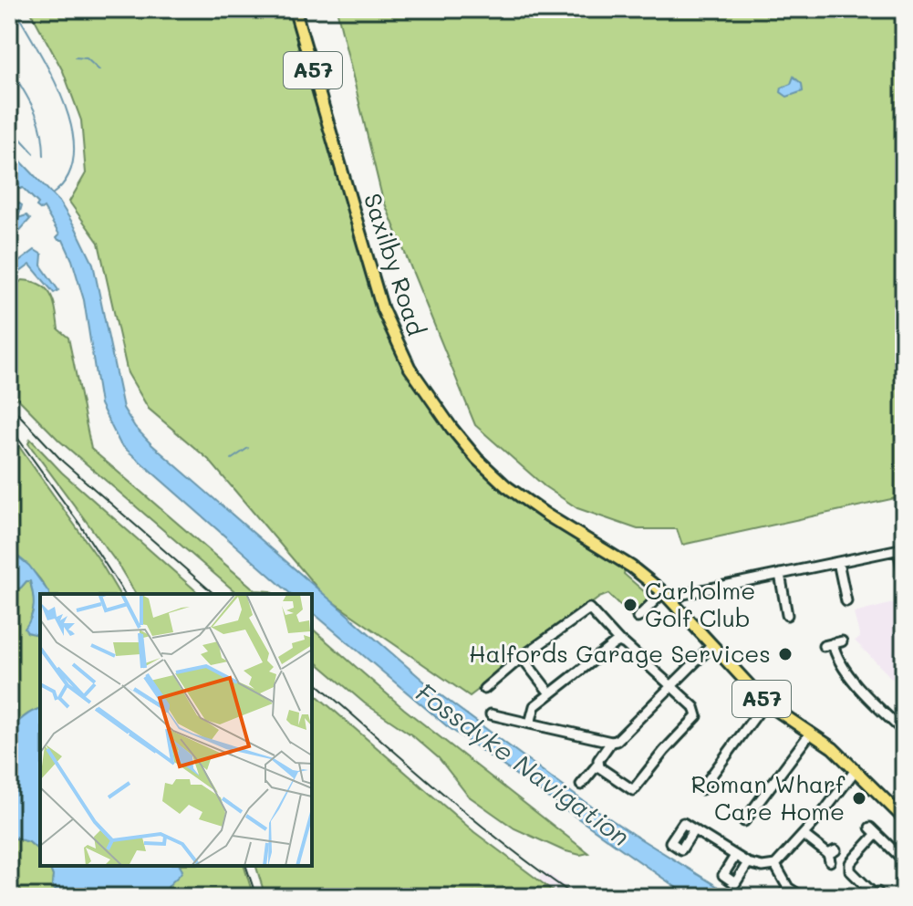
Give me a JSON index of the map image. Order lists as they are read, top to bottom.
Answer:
{
  "streets": {
    "main road": ["A57", "Saxilby Road"]
  },
  "crossings": [
    ["A57", "Saxilby Road"]
  ],
  "water": ["Fossdyke Navigation"],
  "places": ["Carholme Golf Club", "Halfords Garage Services", "Roman Wharf Care Home"]
}
